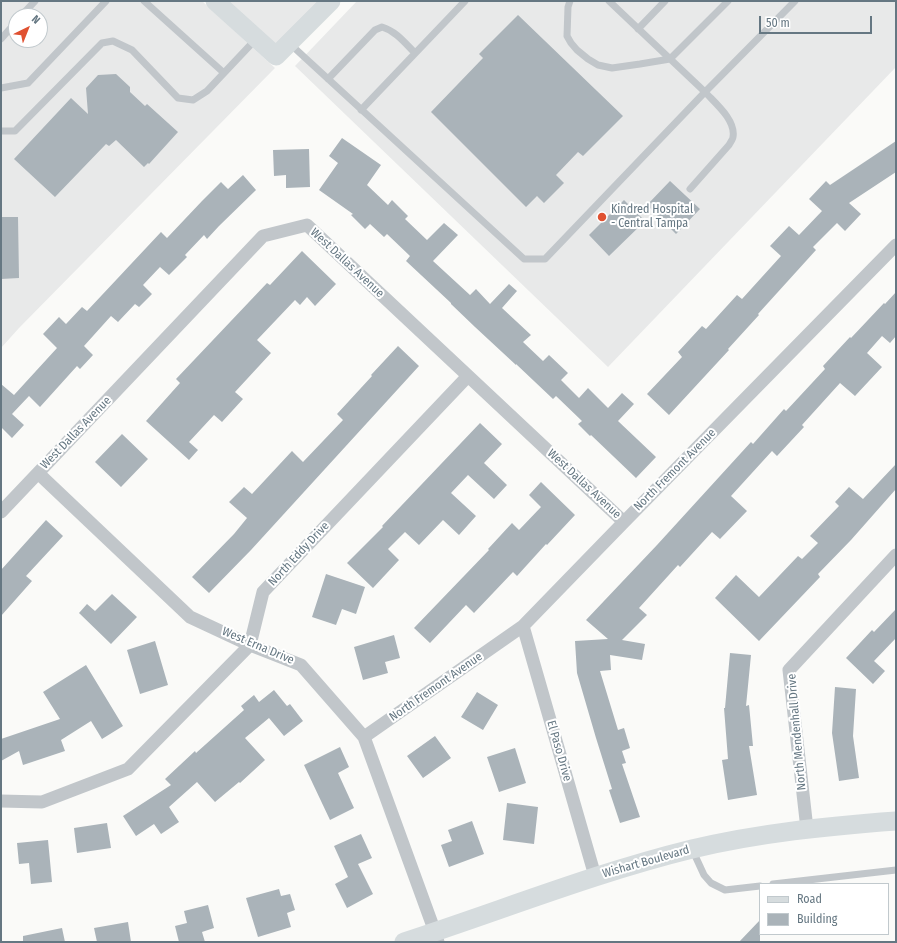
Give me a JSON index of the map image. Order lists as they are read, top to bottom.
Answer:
{
  "streets": {
    "street": [
      "West Dallas Avenue",
      "North Fremont Avenue",
      "North Eddy Drive",
      "West Erna Drive",
      "North Mendenhall Drive",
      "El Paso Drive",
      "Wishart Boulevard"
    ]
  },
  "crossings": [
    ["West Dallas Avenue", "North Fremont Avenue"],
    ["West Dallas Avenue", "North Eddy Drive"],
    ["West Dallas Avenue", "West Erna Drive"],
    ["North Fremont Avenue", "West Erna Drive"],
    ["North Fremont Avenue", "El Paso Drive"],
    ["North Eddy Drive", "West Erna Drive"],
    ["West Erna Drive", "Wishart Boulevard"],
    ["North Mendenhall Drive", "Wishart Boulevard"],
    ["El Paso Drive", "Wishart Boulevard"]
  ],
  "places": ["Kindred Hospital - Central Tampa"],
  "legend": ["Road", "Building"],
  "scale_bar": "50 m",
  "north": "top right"
}
